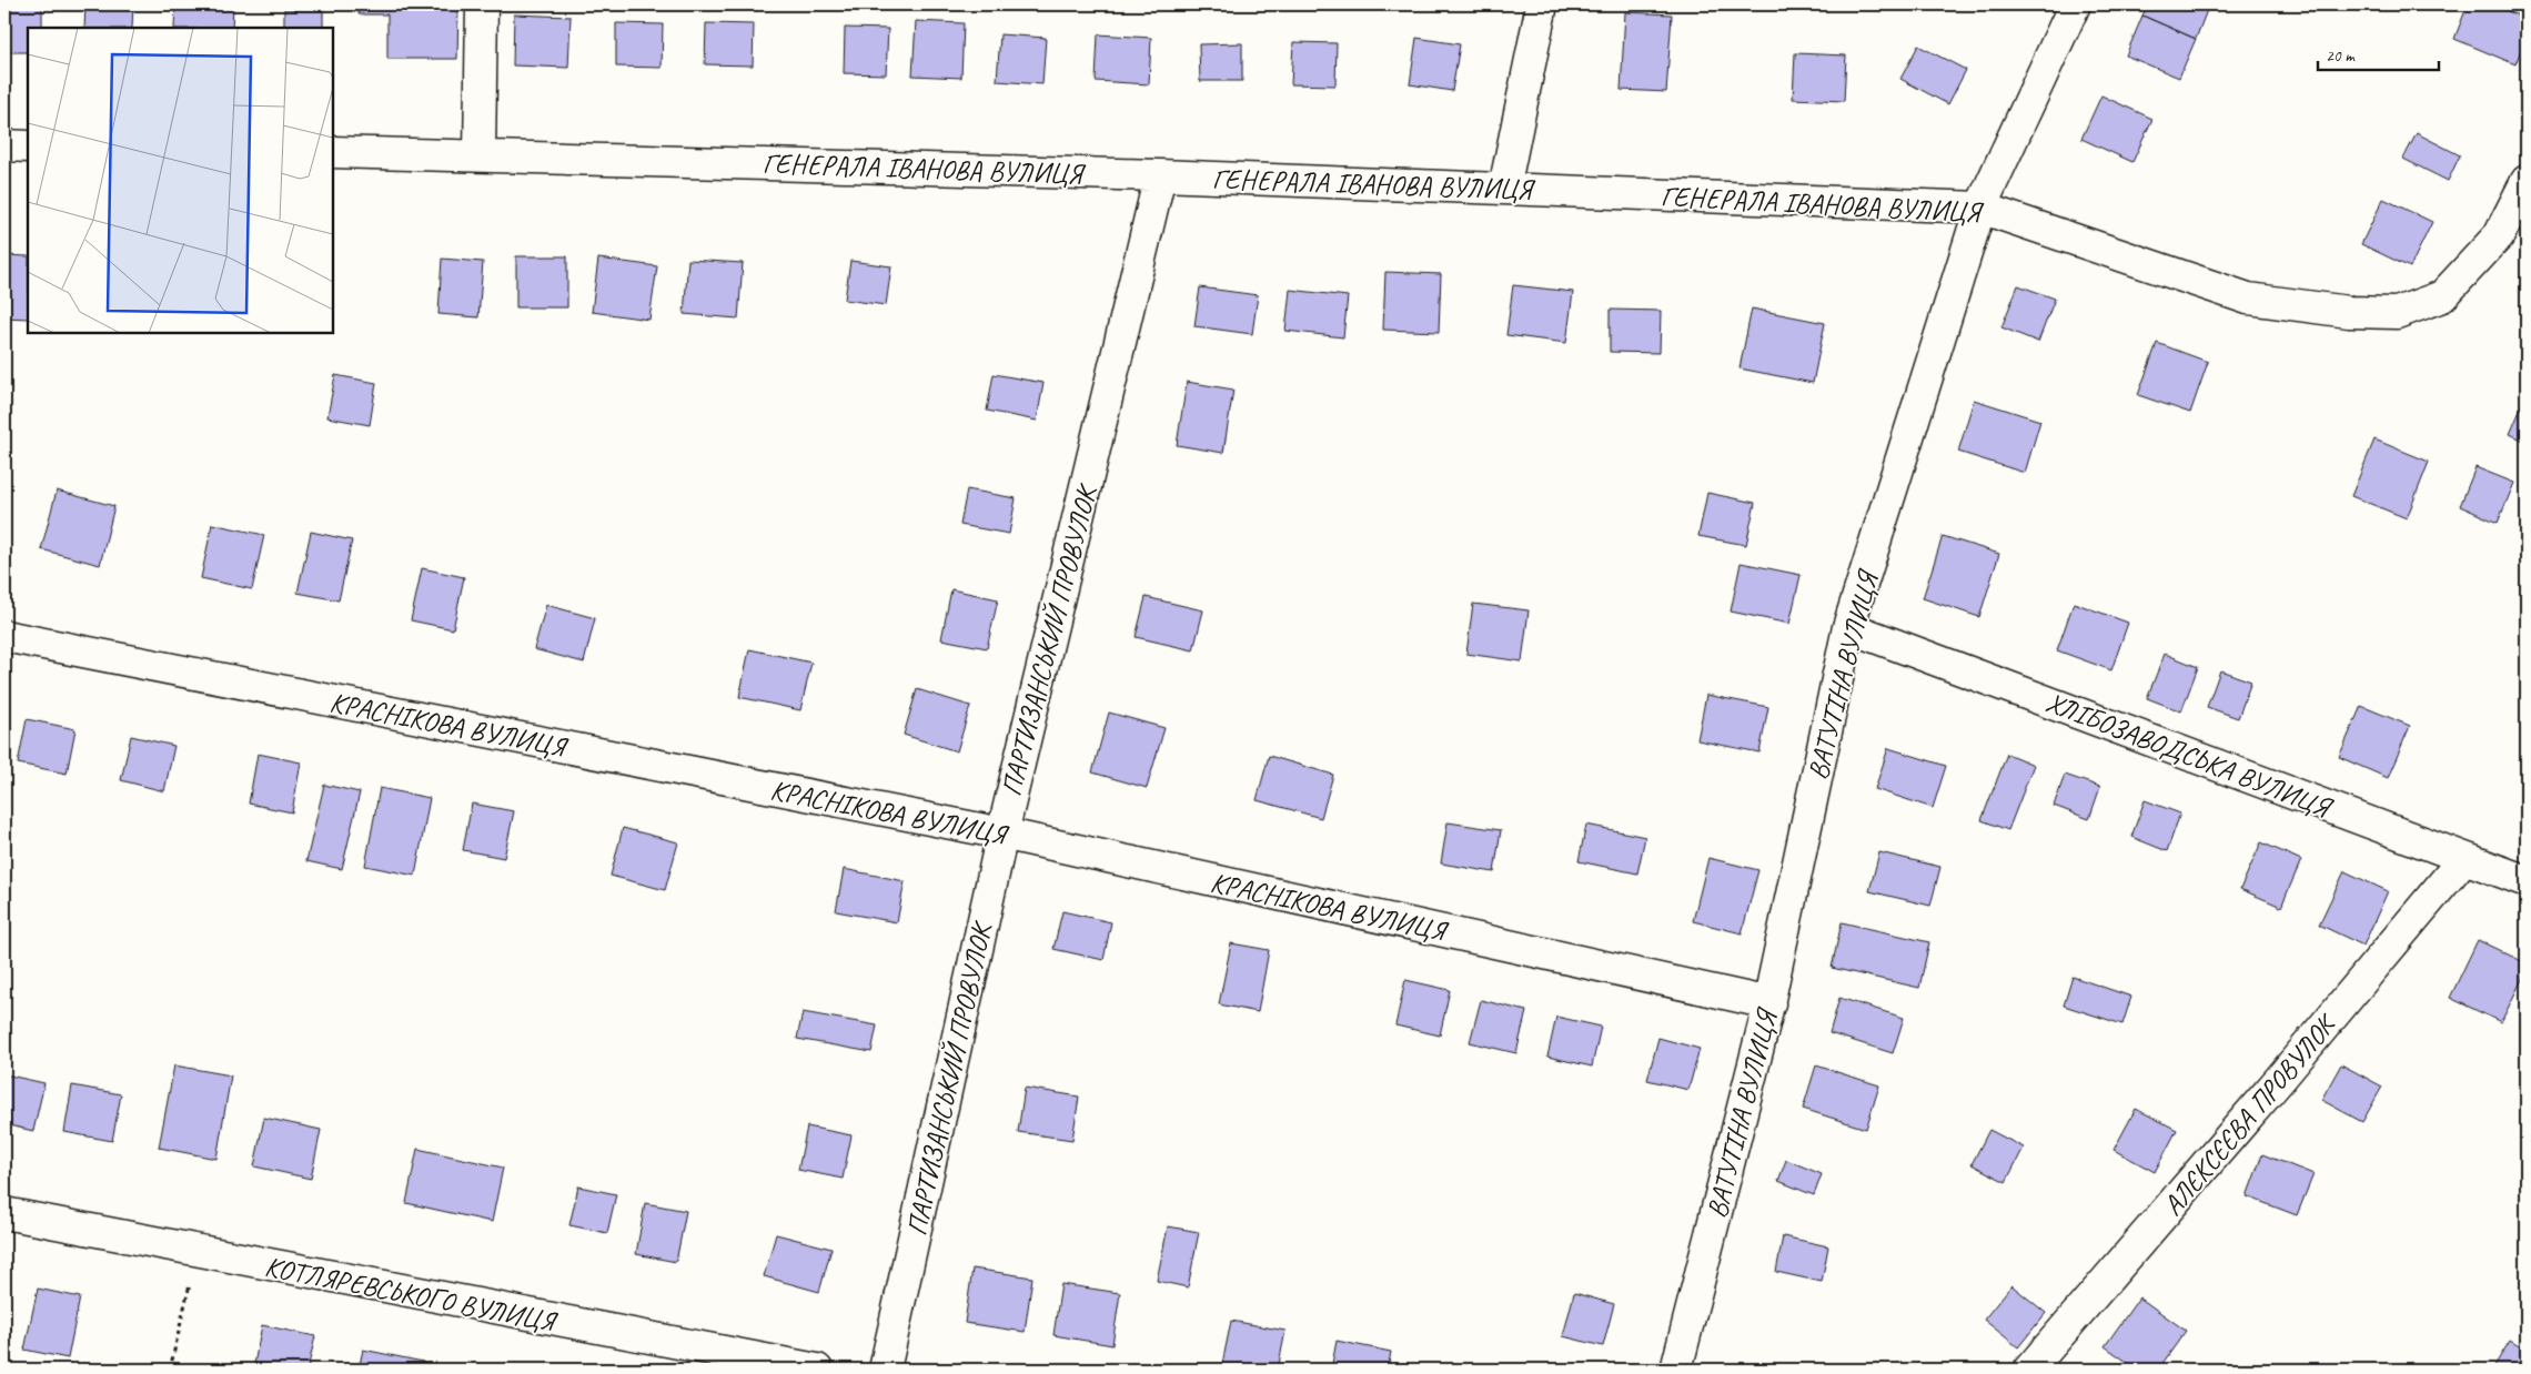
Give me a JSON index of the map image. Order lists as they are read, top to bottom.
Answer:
{
  "streets": {
    "street": [
      "ГЕНЕРАЛА ІВАНОВА ВУЛИЦЯ",
      "ПАРТИЗАНСЬКИЙ ПРОВУЛОК",
      "ВАТУТІНА ВУЛИЦЯ",
      "КРАСНІКОВА ВУЛИЦЯ",
      "ХЛІБОЗАВОДСЬКА ВУЛИЦЯ",
      "АЛЄКСЄЄВА ПРОВУЛОК",
      "КОТЛЯРЕВСЬКОГО ВУЛИЦЯ"
    ]
  },
  "crossings": [
    ["ГЕНЕРАЛА ІВАНОВА ВУЛИЦЯ", "ПАРТИЗАНСЬКИЙ ПРОВУЛОК"],
    ["ГЕНЕРАЛА ІВАНОВА ВУЛИЦЯ", "ВАТУТІНА ВУЛИЦЯ"],
    ["ПАРТИЗАНСЬКИЙ ПРОВУЛОК", "КРАСНІКОВА ВУЛИЦЯ"],
    ["ВАТУТІНА ВУЛИЦЯ", "КРАСНІКОВА ВУЛИЦЯ"],
    ["ВАТУТІНА ВУЛИЦЯ", "ХЛІБОЗАВОДСЬКА ВУЛИЦЯ"],
    ["ХЛІБОЗАВОДСЬКА ВУЛИЦЯ", "АЛЄКСЄЄВА ПРОВУЛОК"]
  ],
  "scale_bar": "20 m"
}
